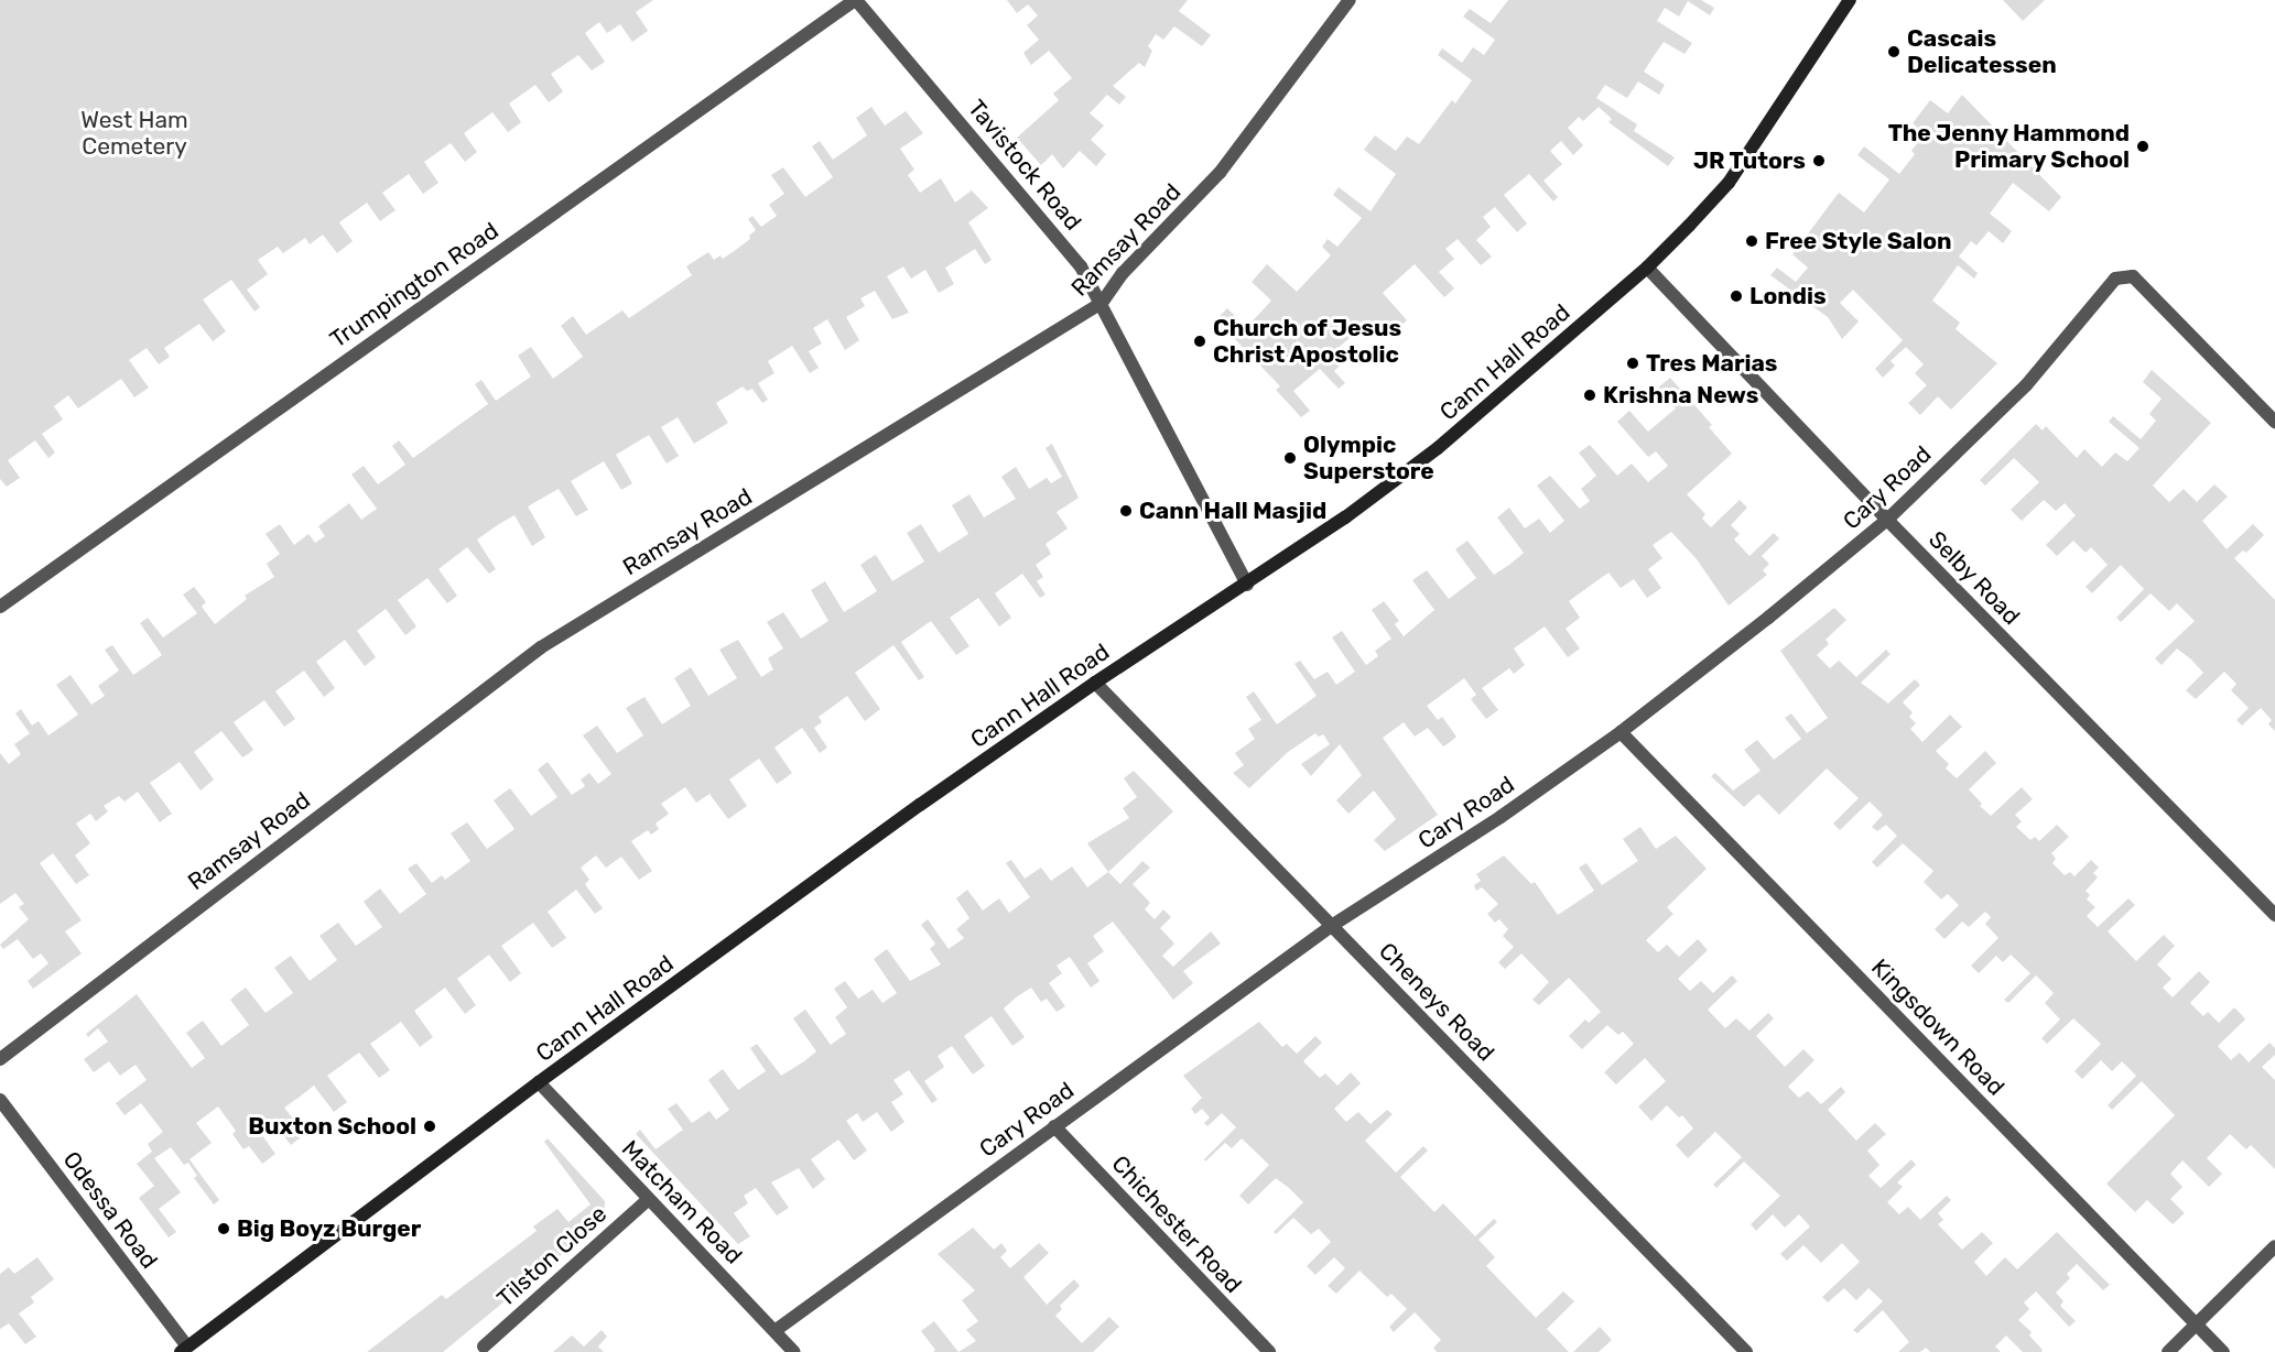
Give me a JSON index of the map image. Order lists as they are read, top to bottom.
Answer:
{
  "streets": {
    "street": [
      "Tavistock Road",
      "Ramsay Road",
      "Trumpington Road",
      "Cann Hall Road",
      "Cary Road",
      "Selby Road",
      "Cheneys Road",
      "Kingsdown Road",
      "Matcham Road",
      "Odessa Road",
      "Chichester Road",
      "Tilston Close"
    ]
  },
  "crossings": [
    ["Tavistock Road", "Ramsay Road"],
    ["Tavistock Road", "Trumpington Road"],
    ["Tavistock Road", "Cann Hall Road"],
    ["Cann Hall Road", "Selby Road"],
    ["Cann Hall Road", "Cheneys Road"],
    ["Cann Hall Road", "Matcham Road"],
    ["Cann Hall Road", "Odessa Road"],
    ["Cary Road", "Selby Road"],
    ["Cary Road", "Cheneys Road"],
    ["Cary Road", "Kingsdown Road"],
    ["Cary Road", "Matcham Road"],
    ["Cary Road", "Chichester Road"],
    ["Matcham Road", "Tilston Close"]
  ],
  "parks": ["West Ham Cemetery"],
  "places": [
    "Cascais Delicatessen",
    "The Jenny Hammond Primary School",
    "JR Tutors",
    "Free Style Salon",
    "Londis",
    "Church of Jesus Christ Apostolic",
    "Tres Marias",
    "Krishna News",
    "Olympic Superstore",
    "Cann Hall Masjid",
    "Buxton School",
    "Big Boyz Burger"
  ]
}
